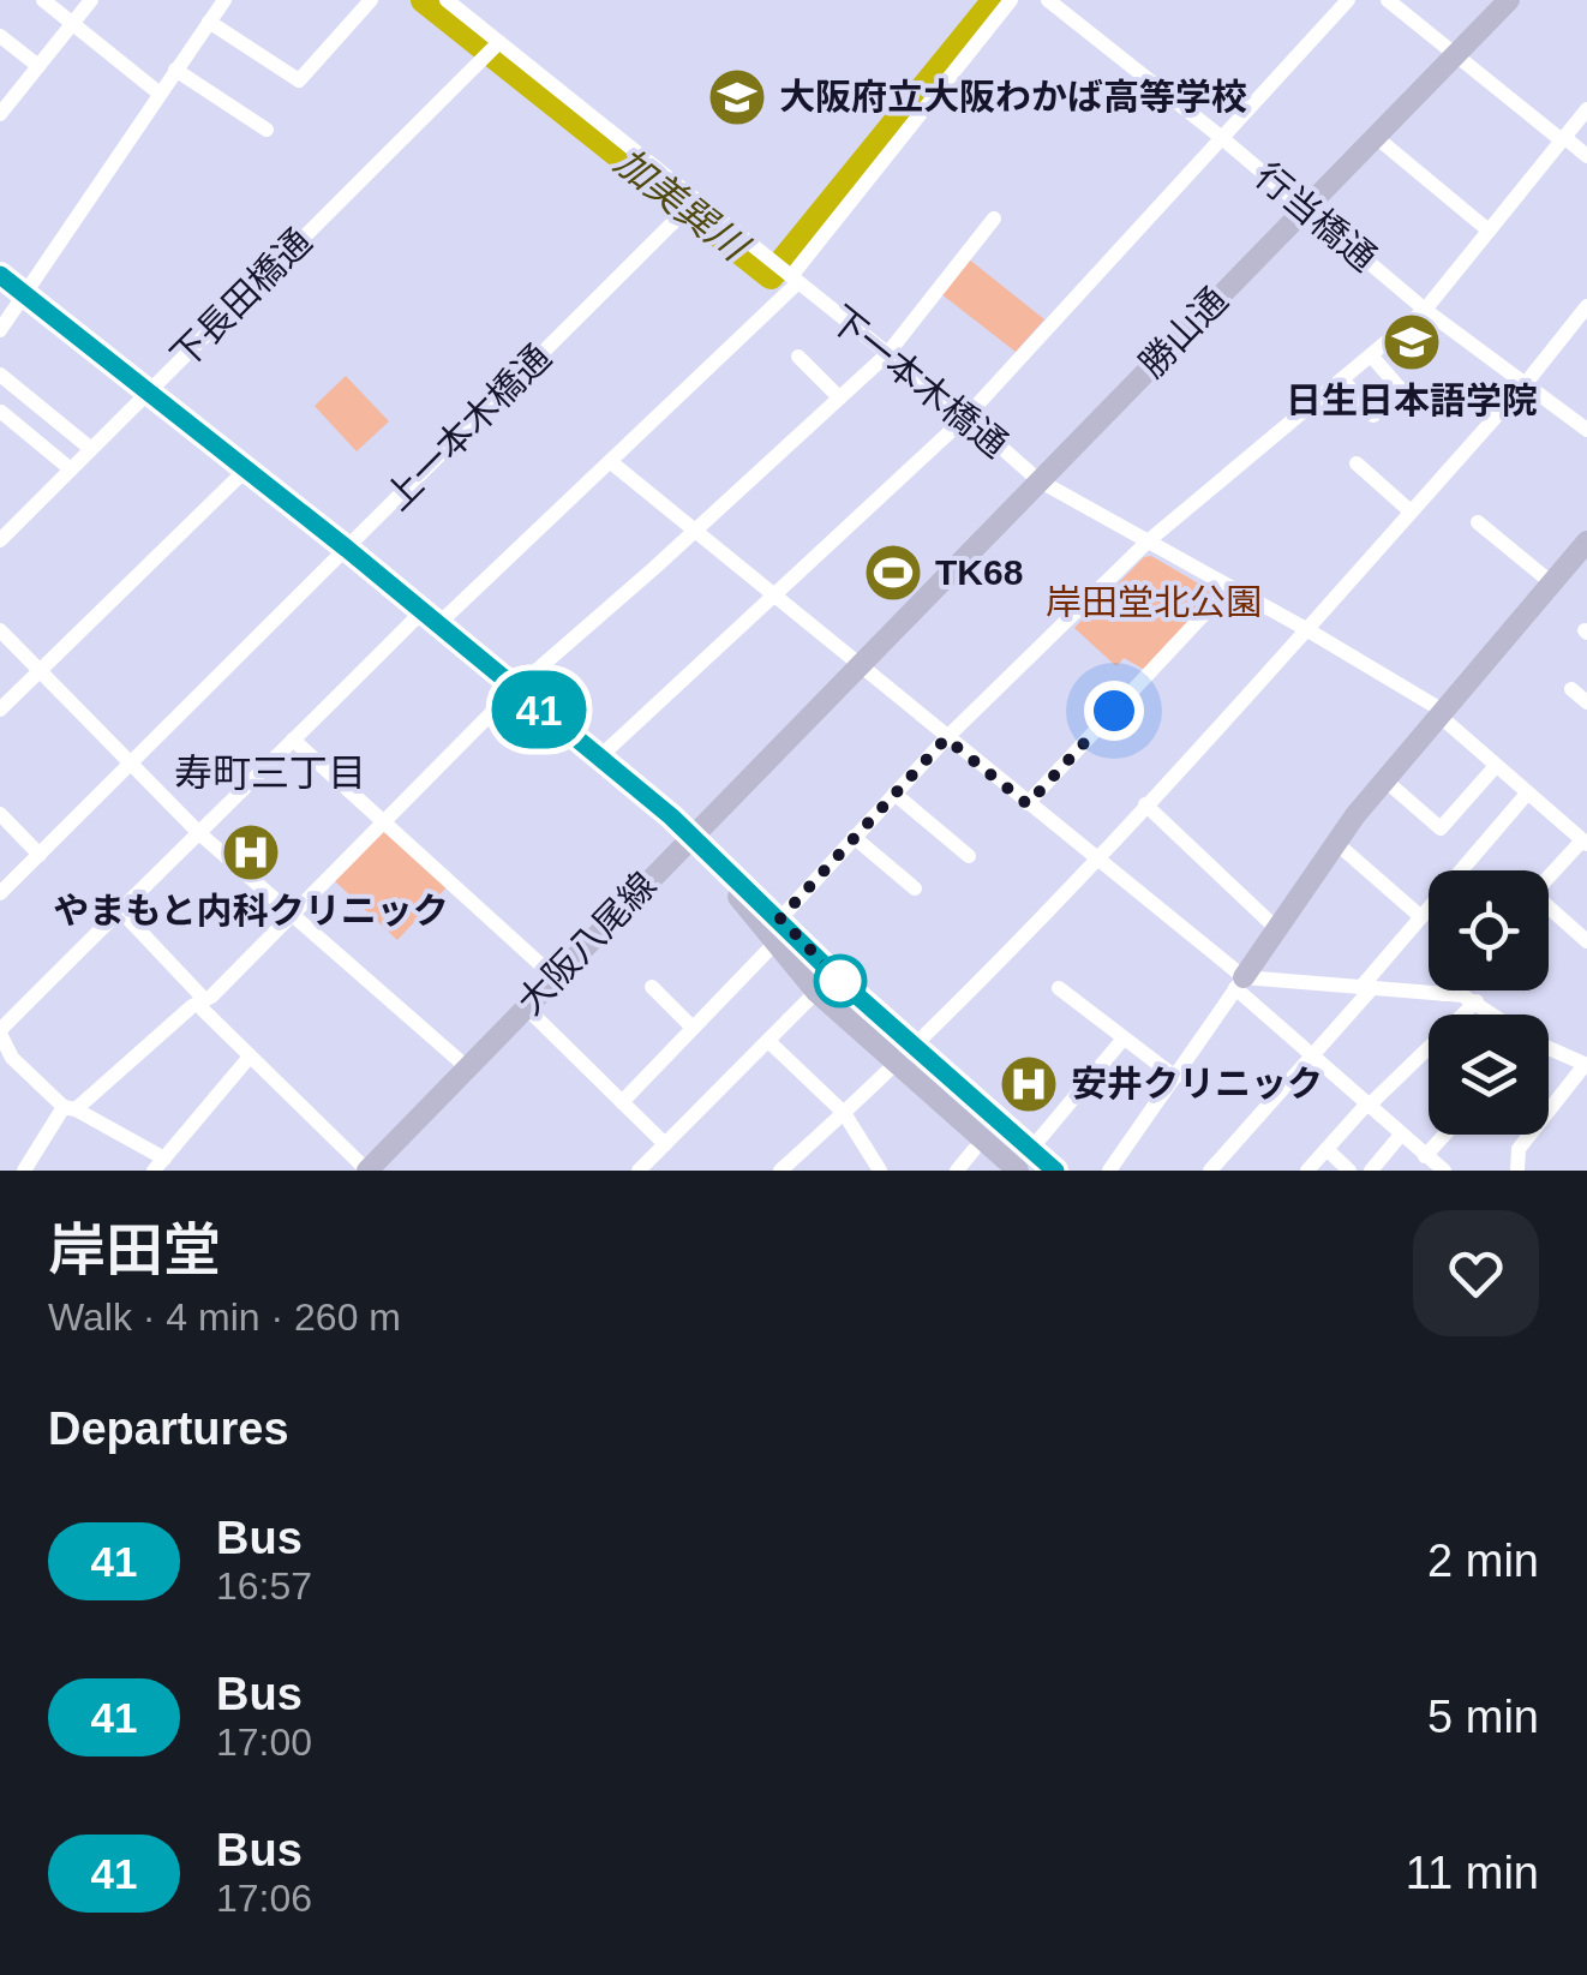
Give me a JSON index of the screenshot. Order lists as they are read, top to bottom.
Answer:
{
  "streets": {
    "main road": ["勝山通", "大阪八尾線"],
    "street": [
      "行当橋通",
      "下長田橋通",
      "下一本木橋通",
      "上一本木橋通"
    ]
  },
  "crossings": [
    ["行当橋通", "勝山通"],
    ["下長田橋通", "下一本木橋通"],
    ["勝山通", "下一本木橋通"],
    ["勝山通", "大阪八尾線"],
    ["下一本木橋通", "上一本木橋通"]
  ],
  "districts": ["寿町三丁目"],
  "water": ["加美巽川"],
  "parks": ["岸田堂北公園"],
  "places": {
    "school or university": ["大阪府立大阪わかば高等学校", "日生日本語学院"],
    "sports": ["TK68"],
    "hospital": ["やまもと内科クリニック", "安井クリニック"]
  },
  "lines": ["bus line 41"],
  "page": {
    "on_map": "41",
    "heading": [
      ["岸田堂", "Walk · 4 min · 260 m"],
      "Departures"
    ],
    "list": [
      {
        "mark": "41",
        "name": "Bus",
        "note": "16:57",
        "value": "2 min"
      },
      {
        "mark": "41",
        "name": "Bus",
        "note": "17:00",
        "value": "5 min"
      },
      {
        "mark": "41",
        "name": "Bus",
        "note": "17:06",
        "value": "11 min"
      }
    ]
  }
}
